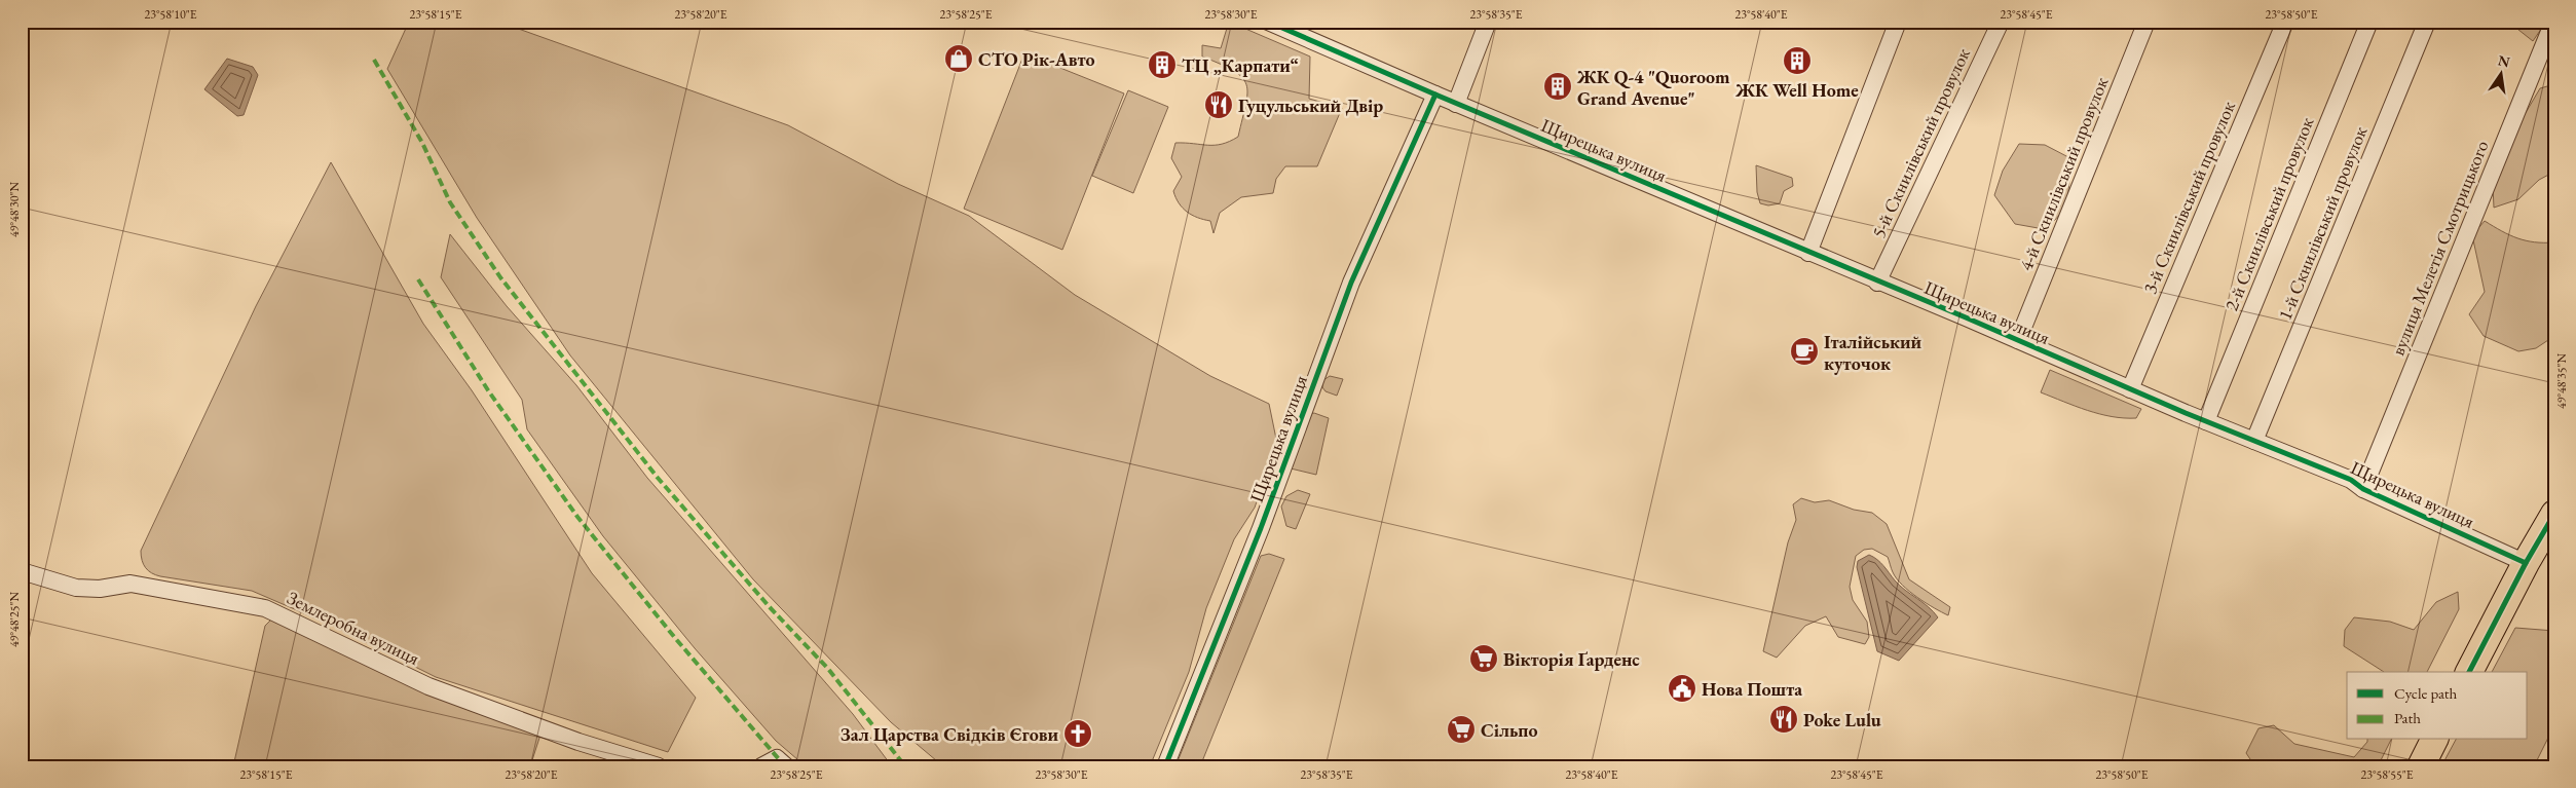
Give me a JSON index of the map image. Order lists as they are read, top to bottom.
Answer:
{
  "streets": {
    "street": [
      "5-й Скнилівський провулок",
      "Щирецька вулиця",
      "4-й Скнилівський провулок",
      "3-й Скнилівський провулок",
      "2-й Скнилівський провулок",
      "1-й Скнилівський провулок",
      "вулиця Мелетія Смотрицького",
      "Землеробна вулиця"
    ]
  },
  "crossings": [
    ["5-й Скнилівський провулок", "Щирецька вулиця"],
    ["Щирецька вулиця", "4-й Скнилівський провулок"],
    ["Щирецька вулиця", "3-й Скнилівський провулок"],
    ["Щирецька вулиця", "2-й Скнилівський провулок"],
    ["Щирецька вулиця", "1-й Скнилівський провулок"],
    ["Щирецька вулиця", "вулиця Мелетія Смотрицького"]
  ],
  "places": {
    "shop": ["СТО Рік-Авто"],
    "building": ["ЖК Well Home", "ТЦ „Карпати“", "ЖК Q-4 \"Quoroom Grand Avenue\""],
    "restaurant": ["Гуцульський Двір", "Poke Lulu"],
    "cafe": ["Італійський куточок"],
    "supermarket": ["Вікторія Ґарденс", "Сільпо"],
    "public building": ["Нова Пошта"],
    "church": ["Зал Царства Свідків Єгови"]
  },
  "legend": ["Cycle path", "Path"],
  "north": "top",
  "coordinates": [
    "23°58'10\"E",
    "23°58'15\"E",
    "23°58'20\"E",
    "23°58'25\"E",
    "23°58'30\"E",
    "23°58'35\"E",
    "23°58'40\"E",
    "23°58'45\"E",
    "23°58'50\"E",
    "49°48'30\"N",
    "49°48'35\"N",
    "49°48'25\"N",
    "23°58'55\"E"
  ]
}
